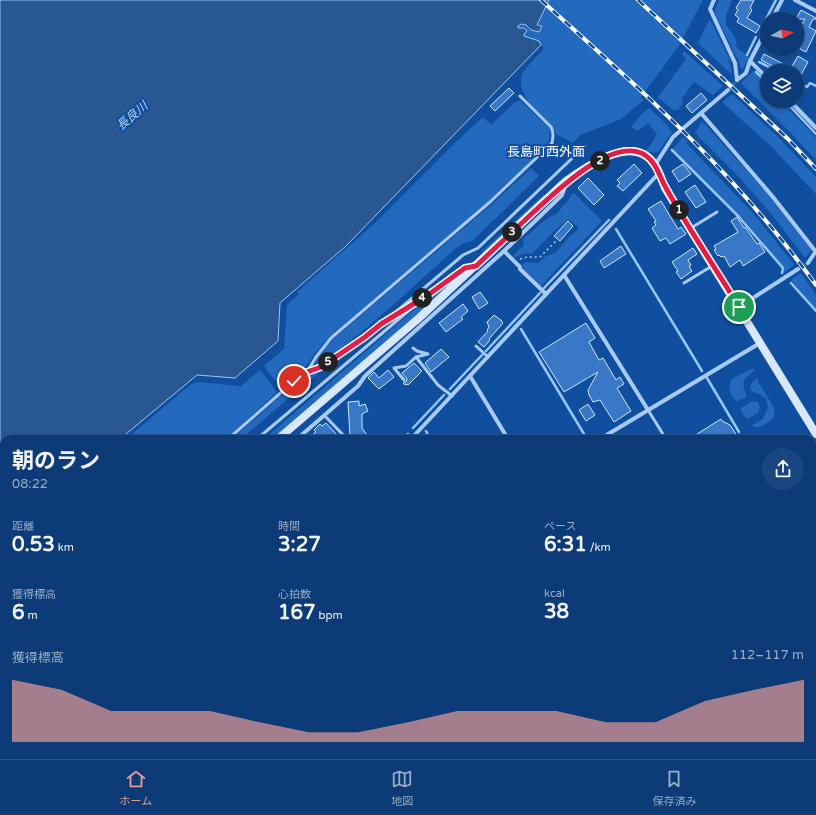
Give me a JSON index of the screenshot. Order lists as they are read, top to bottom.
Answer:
{
  "districts": ["長島町西外面"],
  "water": ["長良川"],
  "north": "right",
  "page": {
    "pins": [
      "2",
      "1",
      "3",
      "4",
      "5"
    ],
    "heading": ["朝のラン", "08:22"],
    "stats": [
      ["距離", "0.53 km"],
      ["時間", "3:27"],
      ["ペース", "6:31 /km"],
      ["獲得標高", "6 m"],
      ["心拍数", "167 bpm"],
      ["kcal", "38"]
    ],
    "chart": ["獲得標高", "112–117 m"],
    "tabs": ["ホーム", "地図", "保存済み"]
  }
}
